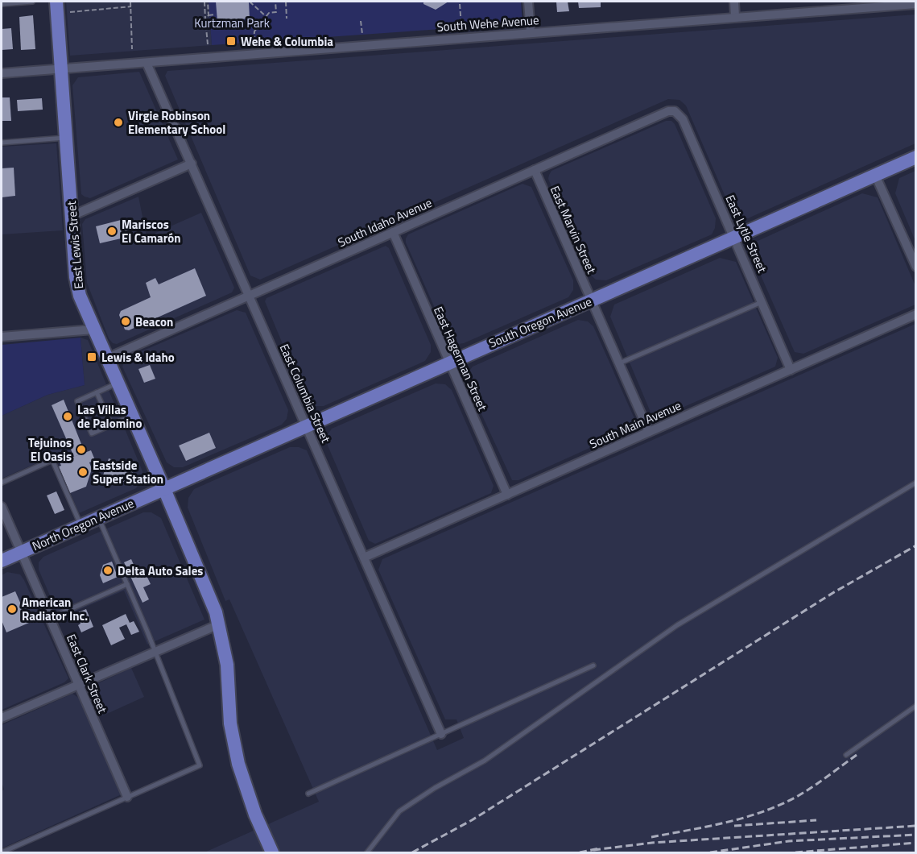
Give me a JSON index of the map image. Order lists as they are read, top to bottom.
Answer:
{
  "streets": {
    "main road": ["East Lewis Street", "South Oregon Avenue", "North Oregon Avenue"],
    "street": [
      "South Wehe Avenue",
      "South Idaho Avenue",
      "East Marvin Street",
      "East Lytle Street",
      "East Hagerman Street",
      "East Columbia Street",
      "South Main Avenue",
      "East Clark Street"
    ]
  },
  "crossings": [
    ["South Wehe Avenue", "East Lewis Street"],
    ["South Wehe Avenue", "East Columbia Street"],
    ["South Idaho Avenue", "East Marvin Street"],
    ["South Idaho Avenue", "East Lytle Street"],
    ["South Idaho Avenue", "East Lewis Street"],
    ["South Idaho Avenue", "East Hagerman Street"],
    ["South Idaho Avenue", "East Columbia Street"],
    ["East Marvin Street", "South Oregon Avenue"],
    ["East Marvin Street", "South Main Avenue"],
    ["East Lytle Street", "South Oregon Avenue"],
    ["East Lytle Street", "South Main Avenue"],
    ["East Lewis Street", "South Oregon Avenue"],
    ["East Lewis Street", "North Oregon Avenue"],
    ["South Oregon Avenue", "East Hagerman Street"],
    ["South Oregon Avenue", "East Columbia Street"],
    ["South Oregon Avenue", "North Oregon Avenue"],
    ["East Hagerman Street", "South Main Avenue"],
    ["East Columbia Street", "South Main Avenue"],
    ["North Oregon Avenue", "East Clark Street"]
  ],
  "parks": ["Kurtzman Park"],
  "places": {
    "transit": ["Wehe & Columbia", "Lewis & Idaho"],
    "other": [
      "Virgie Robinson Elementary School",
      "Mariscos El Camarón",
      "Beacon",
      "Las Villas de Palomino",
      "Tejuinos El Oasis",
      "Eastside Super Station",
      "Delta Auto Sales",
      "American Radiator Inc."
    ]
  }
}
